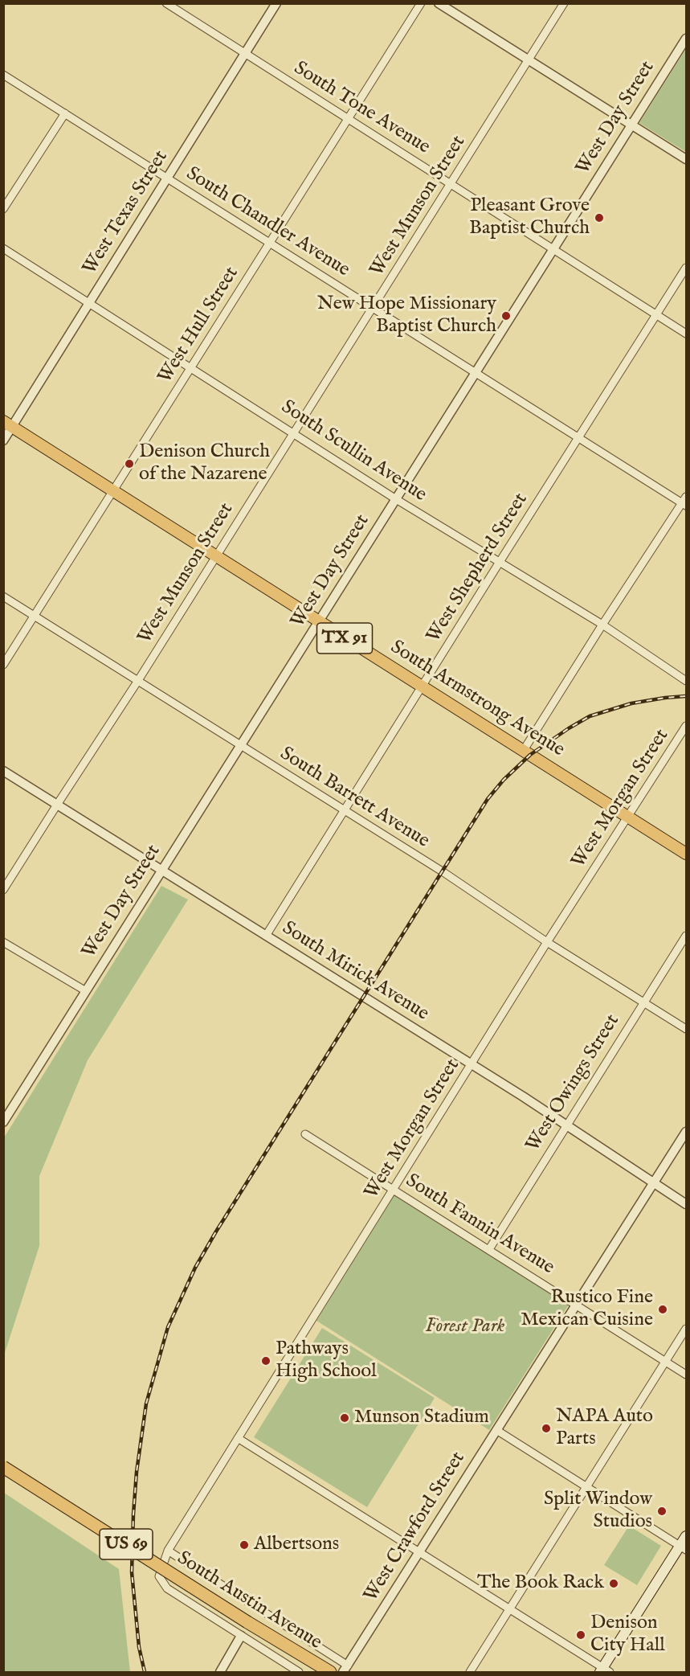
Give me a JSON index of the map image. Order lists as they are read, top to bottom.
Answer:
{
  "streets": {
    "highway": ["US 69", "South Austin Avenue"],
    "main road": ["TX 91", "South Armstrong Avenue"],
    "street": [
      "South Tone Avenue",
      "West Day Street",
      "West Munson Street",
      "West Texas Street",
      "South Chandler Avenue",
      "West Hull Street",
      "South Scullin Avenue",
      "West Shepherd Street",
      "South Barrett Avenue",
      "West Morgan Street",
      "South Mirick Avenue",
      "West Owings Street",
      "South Fannin Avenue",
      "West Crawford Street"
    ]
  },
  "crossings": [
    ["South Tone Avenue", "West Day Street"],
    ["South Tone Avenue", "West Munson Street"],
    ["South Tone Avenue", "West Texas Street"],
    ["South Tone Avenue", "West Hull Street"],
    ["South Tone Avenue", "West Shepherd Street"],
    ["West Day Street", "South Chandler Avenue"],
    ["West Day Street", "South Scullin Avenue"],
    ["West Day Street", "South Armstrong Avenue"],
    ["West Day Street", "South Barrett Avenue"],
    ["West Day Street", "South Mirick Avenue"],
    ["West Munson Street", "South Chandler Avenue"],
    ["West Munson Street", "South Scullin Avenue"],
    ["West Munson Street", "South Armstrong Avenue"],
    ["West Munson Street", "South Barrett Avenue"],
    ["West Munson Street", "South Mirick Avenue"],
    ["West Texas Street", "South Chandler Avenue"],
    ["West Texas Street", "South Scullin Avenue"],
    ["West Texas Street", "South Armstrong Avenue"],
    ["South Chandler Avenue", "West Hull Street"],
    ["South Chandler Avenue", "West Shepherd Street"],
    ["West Hull Street", "South Scullin Avenue"],
    ["West Hull Street", "South Armstrong Avenue"],
    ["West Hull Street", "South Barrett Avenue"],
    ["South Scullin Avenue", "West Shepherd Street"],
    ["West Shepherd Street", "South Armstrong Avenue"],
    ["West Shepherd Street", "South Barrett Avenue"],
    ["West Shepherd Street", "South Mirick Avenue"],
    ["South Armstrong Avenue", "West Morgan Street"],
    ["South Barrett Avenue", "West Morgan Street"],
    ["South Barrett Avenue", "West Owings Street"],
    ["West Morgan Street", "South Mirick Avenue"],
    ["West Morgan Street", "South Fannin Avenue"],
    ["South Mirick Avenue", "West Owings Street"],
    ["South Mirick Avenue", "West Crawford Street"],
    ["West Owings Street", "South Fannin Avenue"],
    ["South Fannin Avenue", "West Crawford Street"]
  ],
  "parks": ["Forest Park"],
  "places": [
    "Pleasant Grove Baptist Church",
    "New Hope Missionary Baptist Church",
    "Denison Church of the Nazarene",
    "Rustico Fine Mexican Cuisine",
    "Pathways High School",
    "Munson Stadium",
    "NAPA Auto Parts",
    "Split Window Studios",
    "Albertsons",
    "The Book Rack",
    "Denison City Hall"
  ]
}
